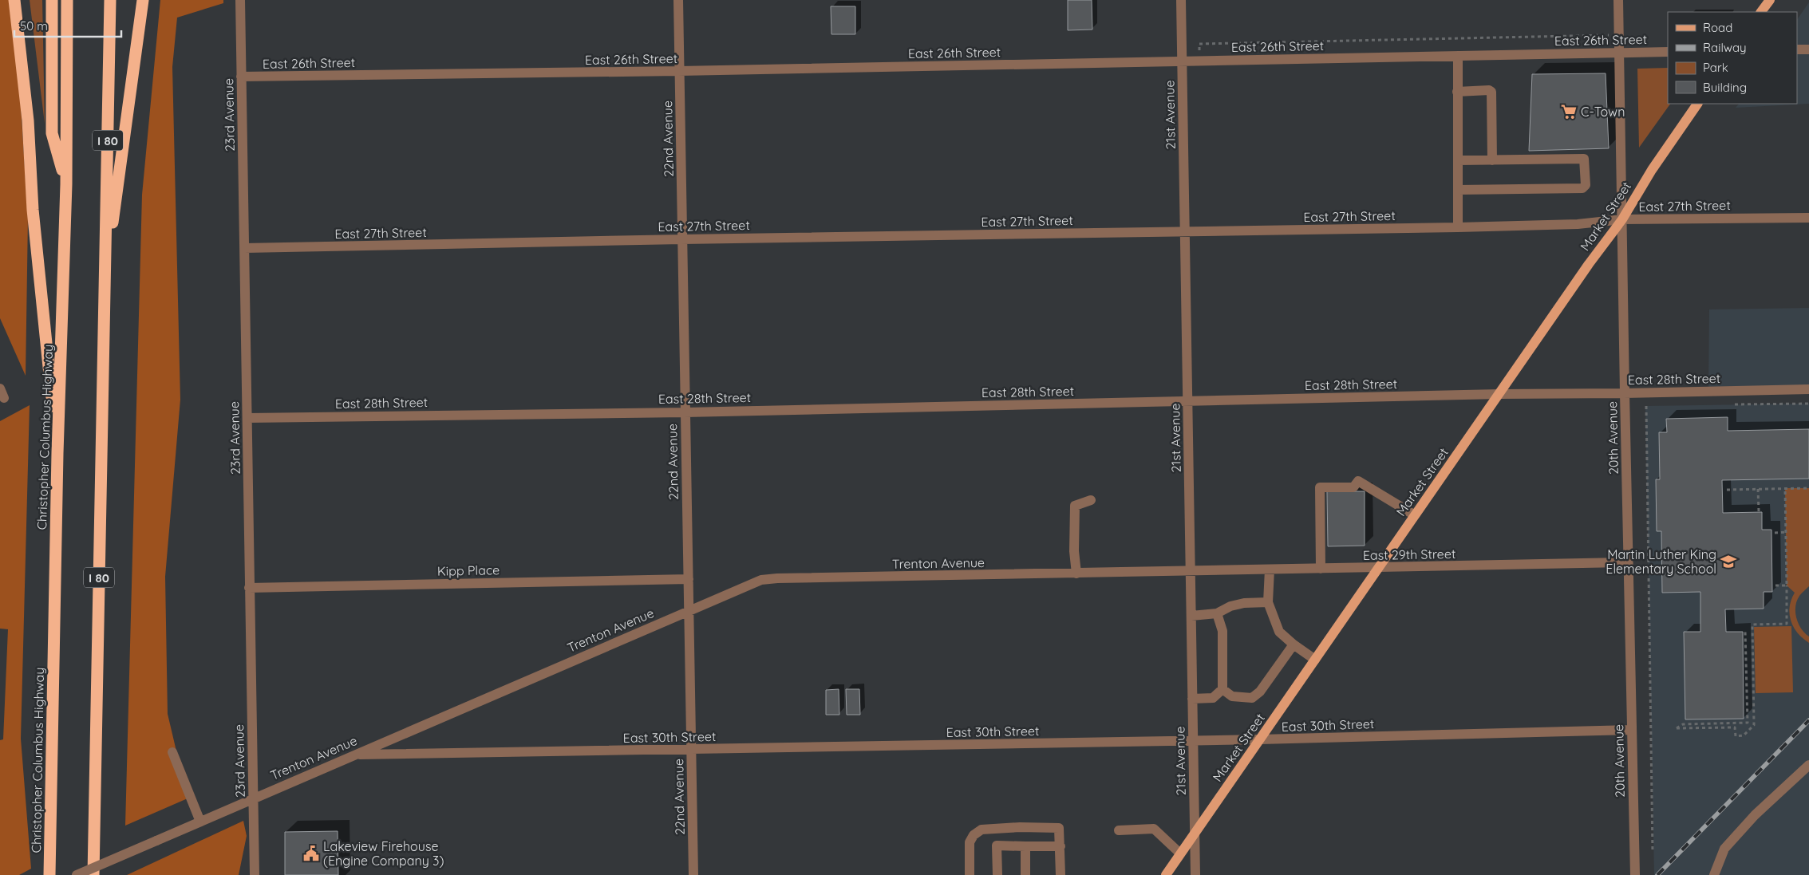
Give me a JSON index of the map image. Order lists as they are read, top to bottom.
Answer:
{
  "streets": {
    "highway": ["I 80", "Christopher Columbus Highway"],
    "main road": ["Market Street"],
    "street": [
      "East 26th Street",
      "23rd Avenue",
      "21st Avenue",
      "22nd Avenue",
      "East 27th Street",
      "East 28th Street",
      "20th Avenue",
      "East 29th Street",
      "Trenton Avenue",
      "Kipp Place",
      "East 30th Street"
    ]
  },
  "crossings": [
    ["East 26th Street", "23rd Avenue"],
    ["East 26th Street", "21st Avenue"],
    ["East 26th Street", "22nd Avenue"],
    ["East 26th Street", "20th Avenue"],
    ["23rd Avenue", "East 27th Street"],
    ["23rd Avenue", "East 28th Street"],
    ["23rd Avenue", "Trenton Avenue"],
    ["23rd Avenue", "Kipp Place"],
    ["21st Avenue", "East 27th Street"],
    ["21st Avenue", "Market Street"],
    ["21st Avenue", "East 28th Street"],
    ["21st Avenue", "East 29th Street"],
    ["21st Avenue", "Trenton Avenue"],
    ["21st Avenue", "East 30th Street"],
    ["22nd Avenue", "East 27th Street"],
    ["22nd Avenue", "East 28th Street"],
    ["22nd Avenue", "Trenton Avenue"],
    ["22nd Avenue", "Kipp Place"],
    ["22nd Avenue", "East 30th Street"],
    ["East 27th Street", "Market Street"],
    ["East 27th Street", "20th Avenue"],
    ["Market Street", "East 28th Street"],
    ["Market Street", "20th Avenue"],
    ["Market Street", "East 29th Street"],
    ["Market Street", "East 30th Street"],
    ["East 28th Street", "20th Avenue"],
    ["20th Avenue", "East 29th Street"],
    ["20th Avenue", "East 30th Street"],
    ["East 29th Street", "Trenton Avenue"],
    ["Trenton Avenue", "East 30th Street"]
  ],
  "places": {
    "supermarket": ["C-Town"],
    "school or university": ["Martin Luther King Elementary School"],
    "public building": ["Lakeview Firehouse (Engine Company 3)"]
  },
  "legend": [
    "Road",
    "Railway",
    "Park",
    "Building"
  ],
  "scale_bar": "50 m"
}
